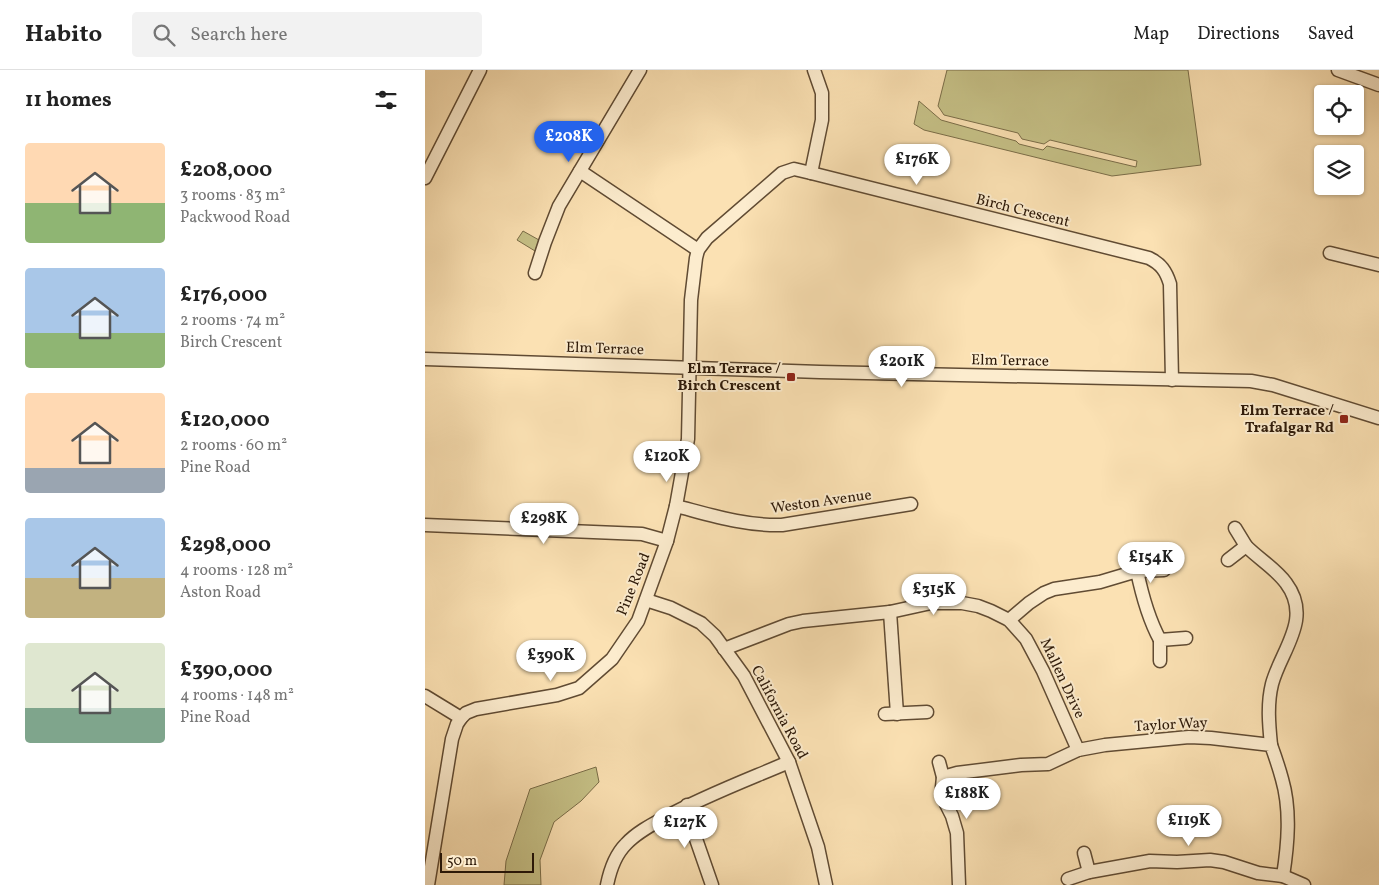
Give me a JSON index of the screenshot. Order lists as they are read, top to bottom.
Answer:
{
  "streets": {
    "street": [
      "Birch Crescent",
      "Elm Terrace",
      "Weston Avenue",
      "Pine Road",
      "Mallen Drive",
      "California Road",
      "Taylor Way"
    ]
  },
  "crossings": [
    ["Birch Crescent", "Elm Terrace"],
    ["Elm Terrace", "Pine Road"],
    ["Weston Avenue", "Pine Road"],
    ["Pine Road", "California Road"],
    ["Mallen Drive", "California Road"],
    ["Mallen Drive", "Taylor Way"]
  ],
  "places": {
    "transit": ["Elm Terrace / Birch Crescent", "Elm Terrace / Trafalgar Rd"]
  },
  "scale_bar": "50 m",
  "page": {
    "header": "Habito",
    "search": "Search here",
    "nav": ["Map", "Directions", "Saved"],
    "heading": "11 homes",
    "price": [
      "£208K",
      "£176K",
      "£201K",
      "£120K",
      "£298K",
      "£154K",
      "£315K",
      "£390K",
      "£188K",
      "£119K",
      "£127K"
    ],
    "list": [
      {
        "name": "£208,000",
        "note": "3 rooms · 83 m² · Packwood Road"
      },
      {
        "name": "£176,000",
        "note": "2 rooms · 74 m² · Birch Crescent"
      },
      {
        "name": "£120,000",
        "note": "2 rooms · 60 m² · Pine Road"
      },
      {
        "name": "£298,000",
        "note": "4 rooms · 128 m² · Aston Road"
      },
      {
        "name": "£390,000",
        "note": "4 rooms · 148 m² · Pine Road"
      }
    ],
    "scale": "50 m"
  }
}
